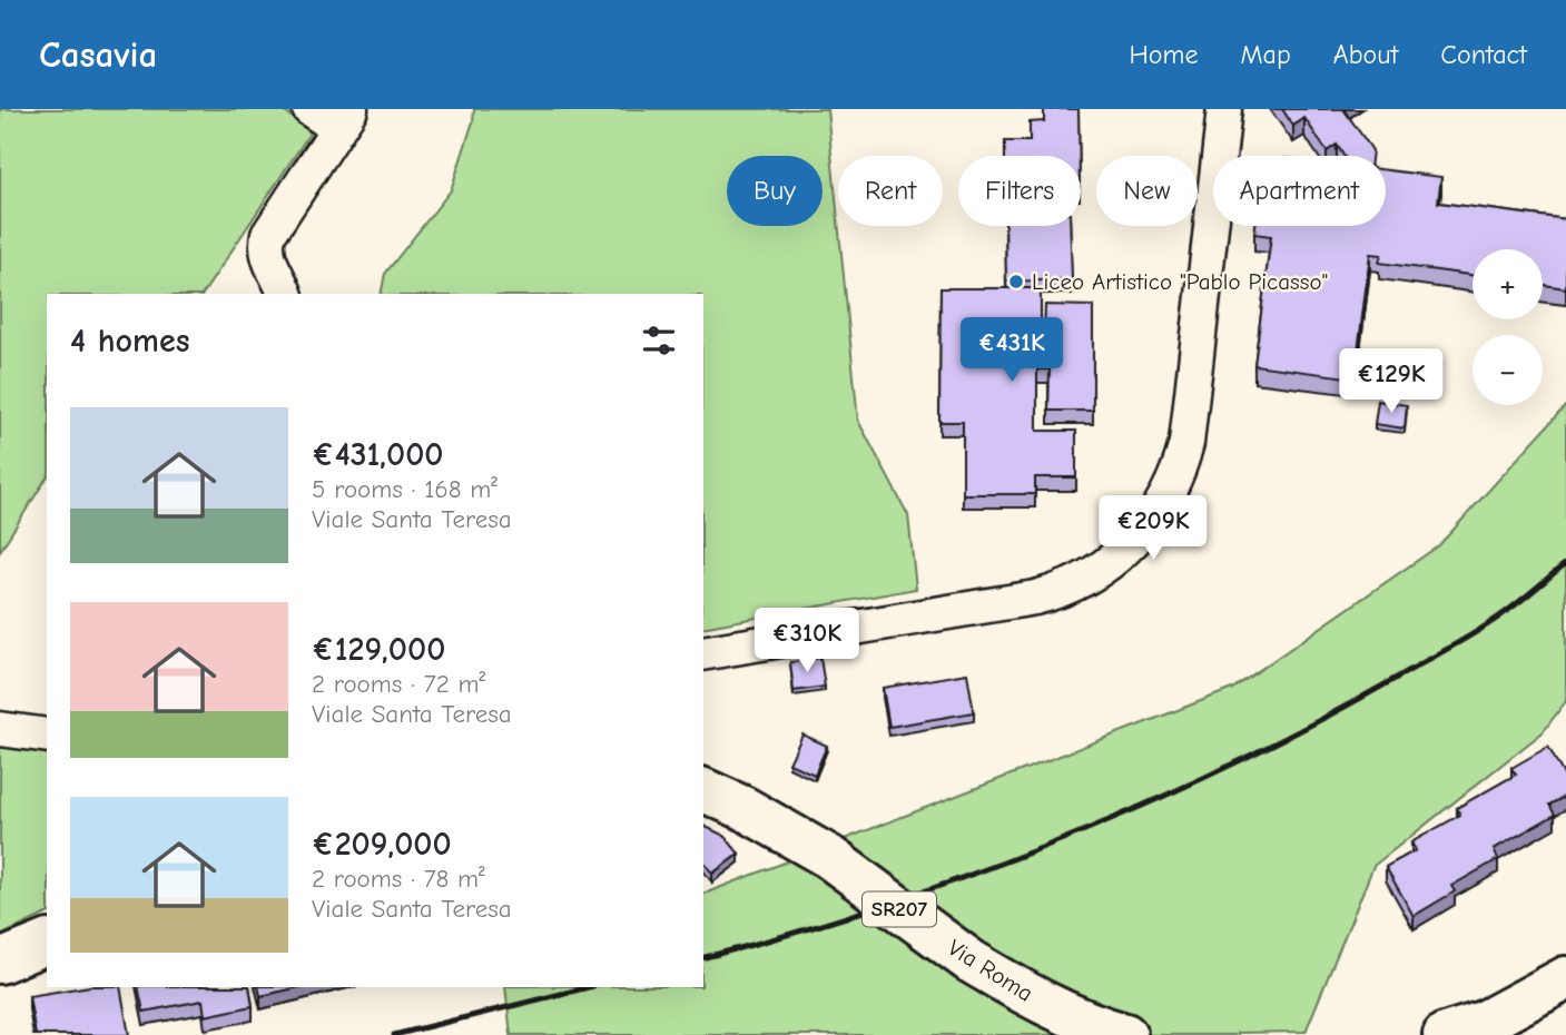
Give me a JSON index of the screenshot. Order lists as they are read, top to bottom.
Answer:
{
  "streets": {
    "main road": ["SR207", "Via Roma"]
  },
  "places": ["Liceo Artistico \"Pablo Picasso\""],
  "page": {
    "header": "Casavia",
    "nav": [
      "Home",
      "Map",
      "About",
      "Contact"
    ],
    "chip": [
      "Buy",
      "Rent",
      "Filters",
      "New",
      "Apartment"
    ],
    "map_buttons": ["+", "−"],
    "heading": "4 homes",
    "price": [
      "€431K",
      "€129K",
      "€209K",
      "€310K"
    ],
    "list": [
      {
        "name": "€431,000",
        "note": "5 rooms · 168 m² · Viale Santa Teresa"
      },
      {
        "name": "€129,000",
        "note": "2 rooms · 72 m² · Viale Santa Teresa"
      },
      {
        "name": "€209,000",
        "note": "2 rooms · 78 m² · Viale Santa Teresa"
      }
    ]
  }
}
